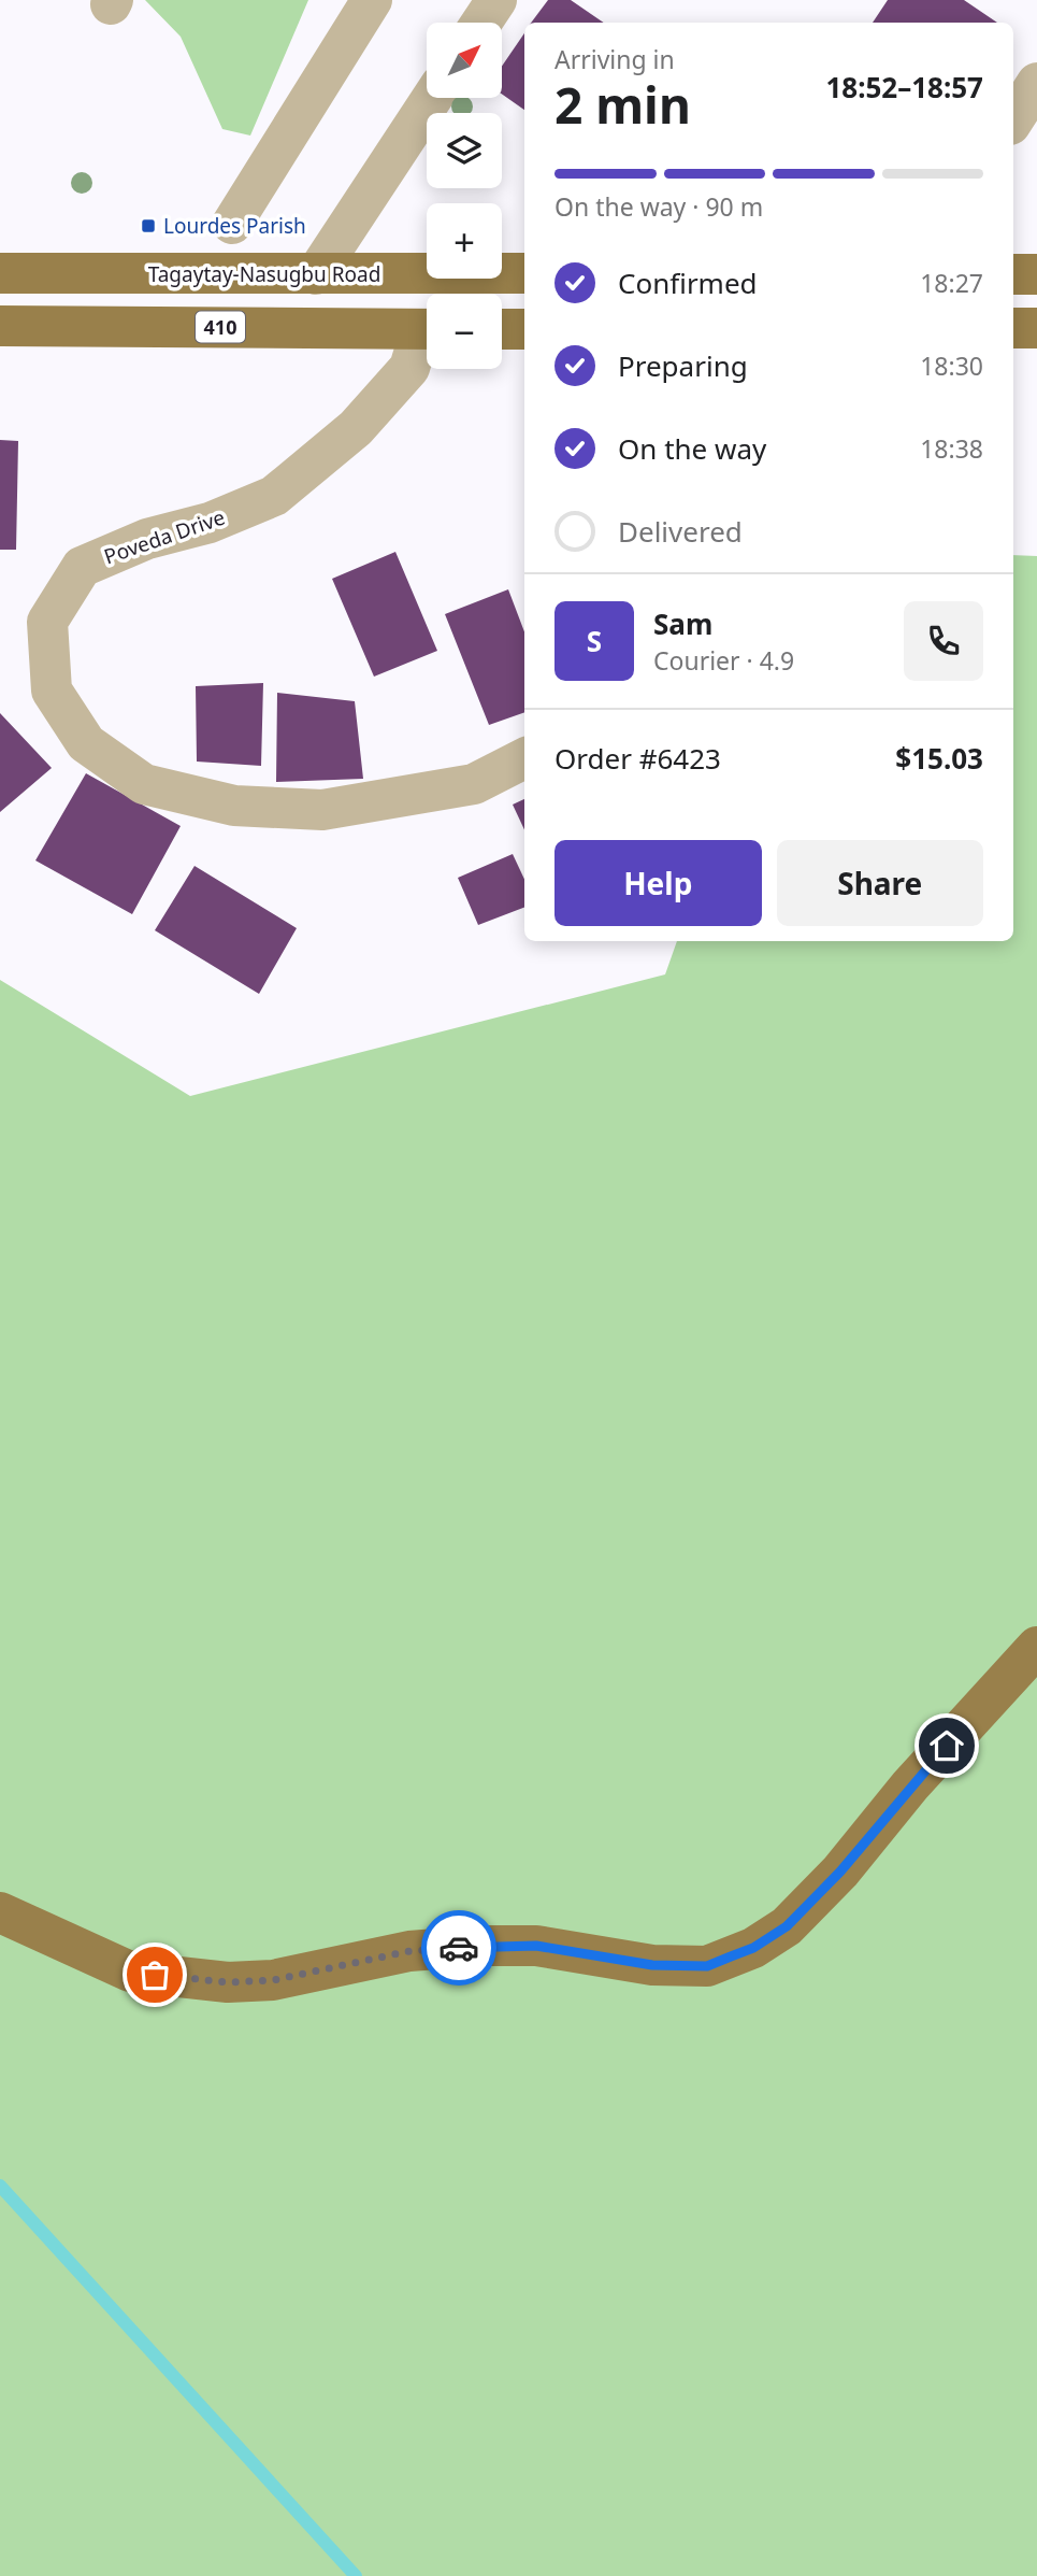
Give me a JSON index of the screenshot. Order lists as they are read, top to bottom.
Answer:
{
  "streets": {
    "main road": ["Tagaytay-Nasugbu Road", "410"],
    "street": ["Poveda Drive"]
  },
  "places": {
    "transit": ["Lourdes Parish"]
  },
  "north": "top right",
  "page": {
    "map_buttons": ["+", "−"],
    "heading": ["2 min", "Arriving in", "18:52–18:57"],
    "panel": [
      "Sam",
      "Courier · 4.9",
      "Order #6423",
      "$15.03"
    ],
    "bar": "On the way · 90 m",
    "list": [
      ["Confirmed", "18:27"],
      ["Preparing", "18:30"],
      ["On the way", "18:38"],
      "Delivered"
    ],
    "round": "S",
    "buttons": ["Help", "Share"]
  }
}
